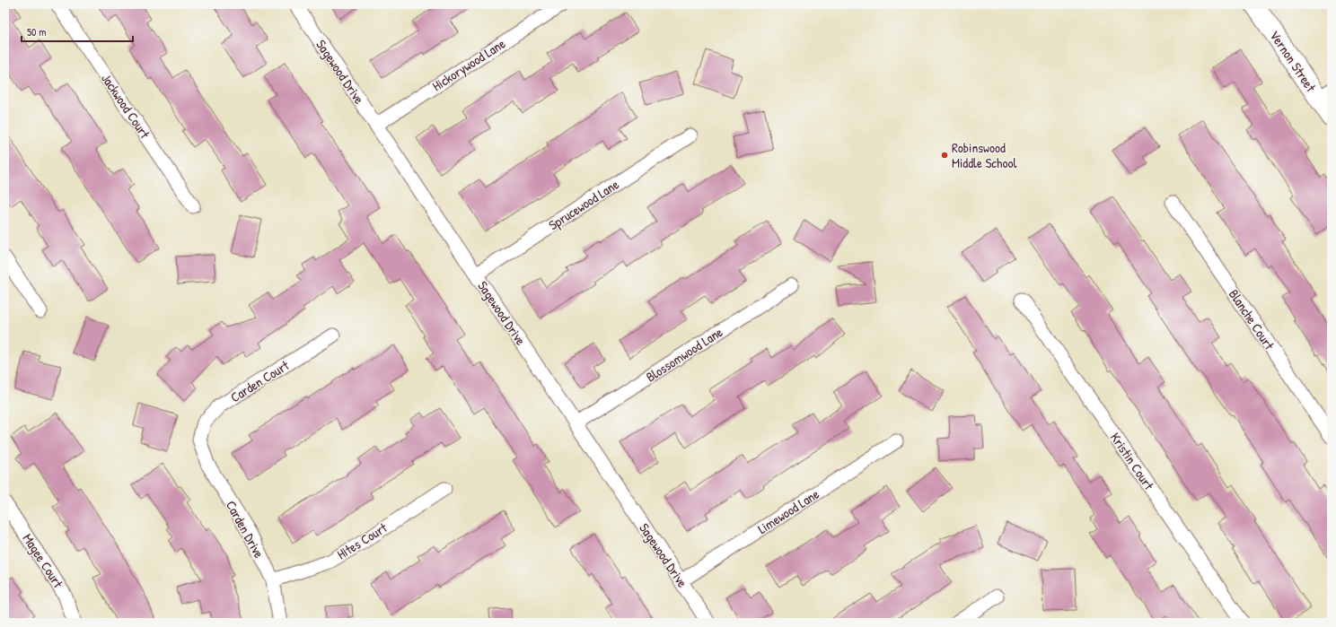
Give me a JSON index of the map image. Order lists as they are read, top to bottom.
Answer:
{
  "streets": {
    "street": [
      "Vernon Street",
      "Hickorywood Lane",
      "Sagewood Drive",
      "Jackwood Court",
      "Sprucewood Lane",
      "Blanche Court",
      "Blossomwood Lane",
      "Carden Court",
      "Kristin Court",
      "Limewood Lane",
      "Carden Drive",
      "Hites Court",
      "Magee Court"
    ]
  },
  "crossings": [
    ["Hickorywood Lane", "Sagewood Drive"],
    ["Sagewood Drive", "Sprucewood Lane"],
    ["Sagewood Drive", "Blossomwood Lane"],
    ["Sagewood Drive", "Limewood Lane"],
    ["Carden Court", "Carden Drive"],
    ["Carden Drive", "Hites Court"]
  ],
  "places": ["Robinswood Middle School"],
  "scale_bar": "50 m"
}
